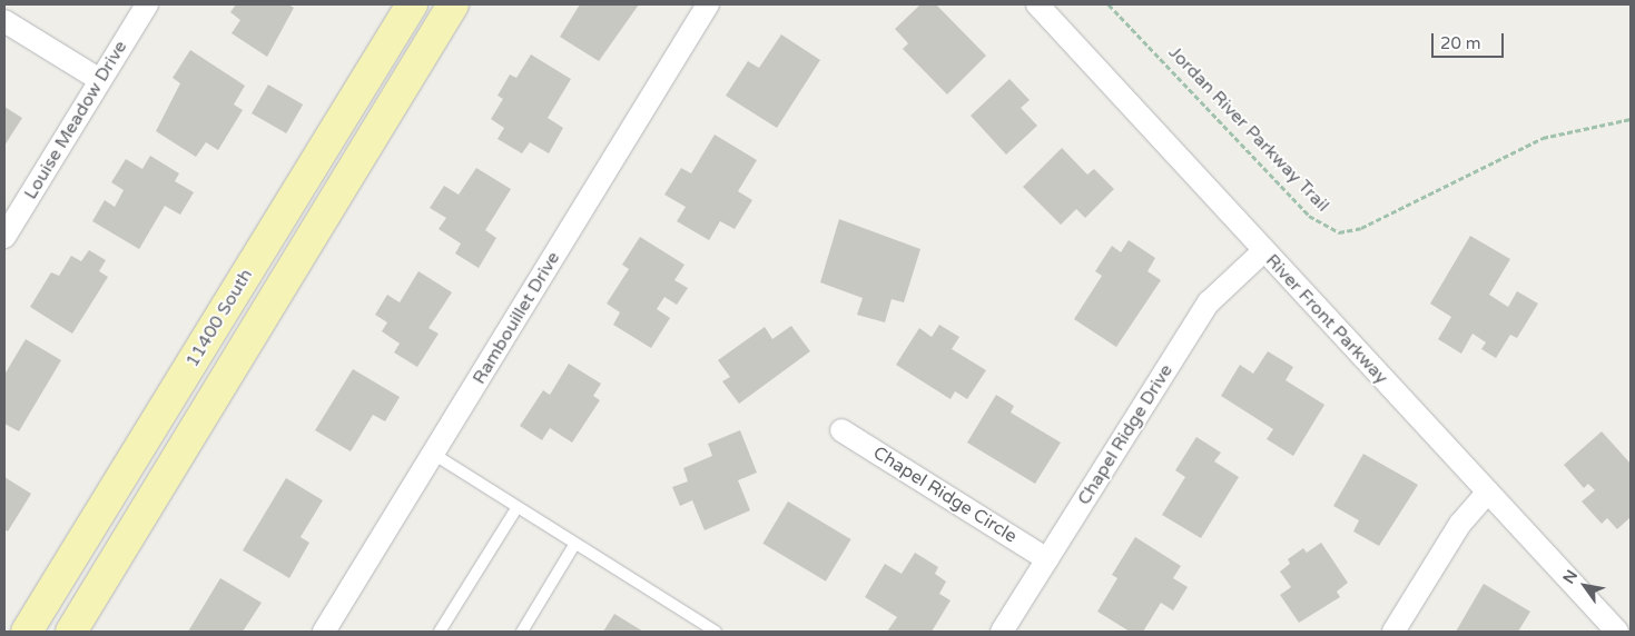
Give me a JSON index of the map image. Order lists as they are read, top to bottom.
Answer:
{
  "streets": {
    "main road": ["11400 South"],
    "street": [
      "Louise Meadow Drive",
      "Rambouillet Drive",
      "River Front Parkway",
      "Chapel Ridge Drive",
      "Chapel Ridge Circle"
    ],
    "path": ["Jordan River Parkway Trail"]
  },
  "crossings": [
    ["River Front Parkway", "Chapel Ridge Drive"],
    ["Chapel Ridge Drive", "Chapel Ridge Circle"]
  ],
  "scale_bar": "20 m",
  "north": "top left"
}
